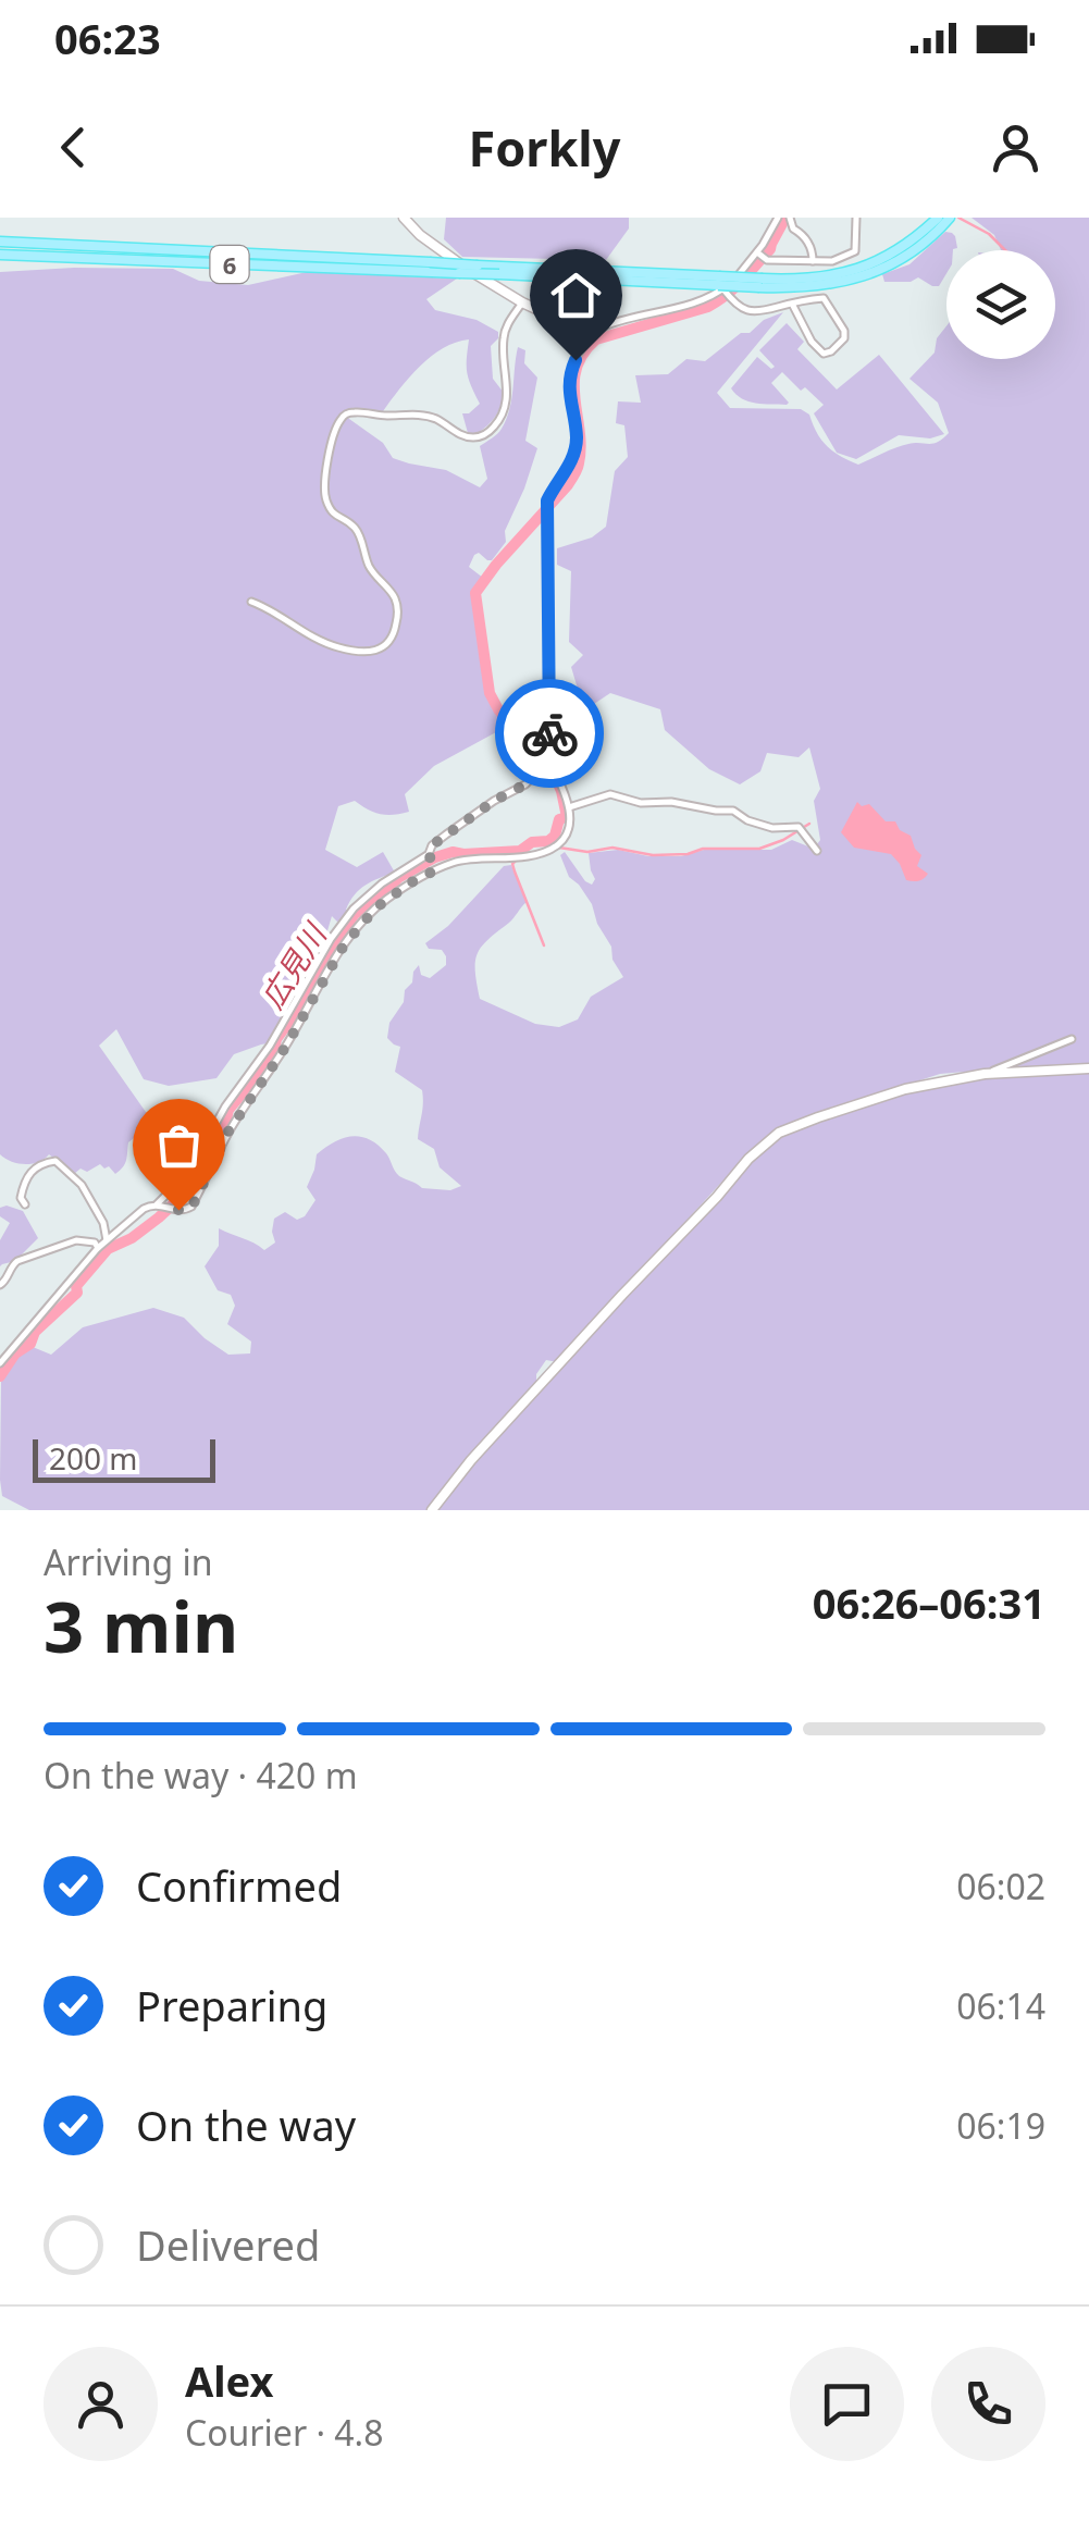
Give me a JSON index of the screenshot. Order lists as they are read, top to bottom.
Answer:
{
  "streets": {
    "main road": ["6"]
  },
  "water": ["広見川"],
  "scale_bar": "200 m",
  "page": {
    "status": "06:23",
    "header": "Forkly",
    "scale": "200 m",
    "heading": ["3 min", "Arriving in", "06:26–06:31"],
    "panel": ["Alex", "Courier · 4.8"],
    "bar": "On the way · 420 m",
    "list": [
      ["Confirmed", "06:02"],
      ["Preparing", "06:14"],
      ["On the way", "06:19"],
      "Delivered"
    ]
  }
}
